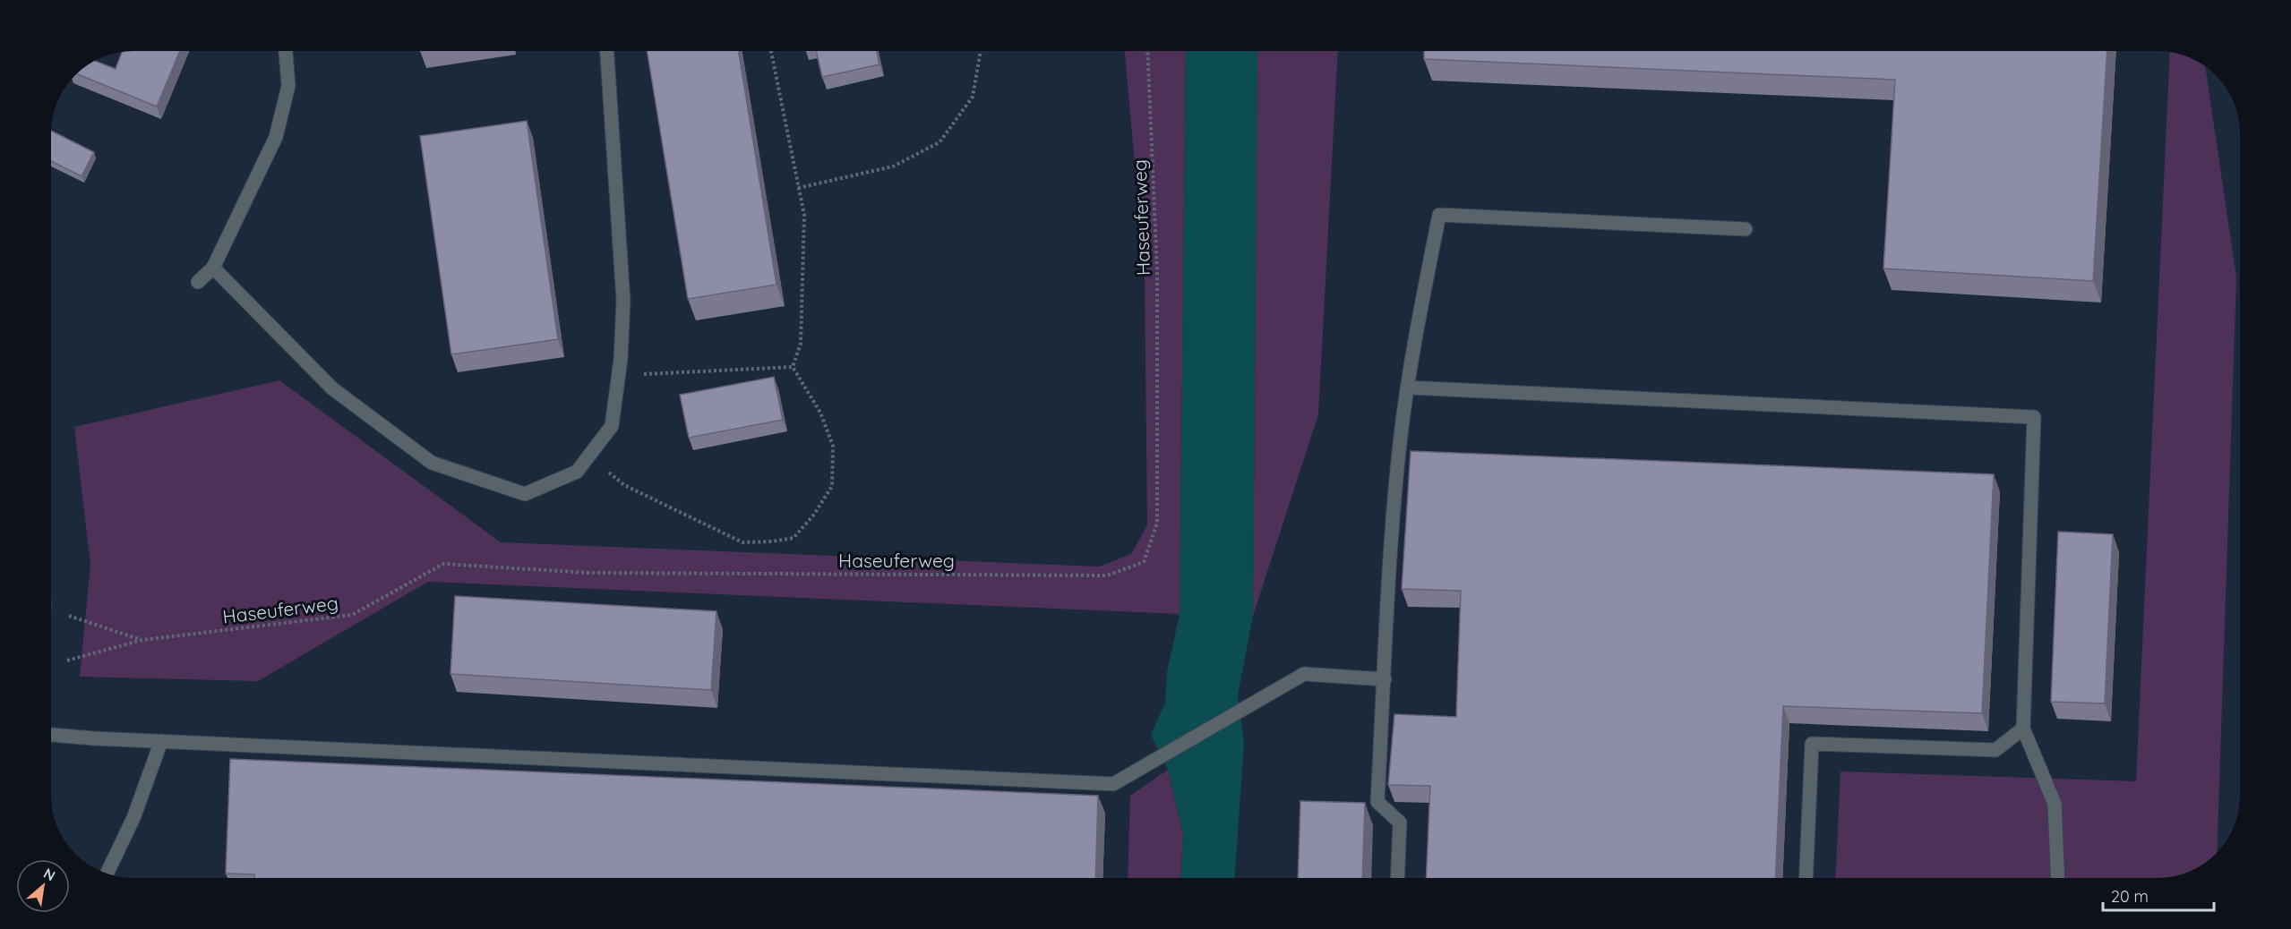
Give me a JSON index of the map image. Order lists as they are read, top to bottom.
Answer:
{
  "streets": {
    "path": ["Haseuferweg"]
  },
  "scale_bar": "20 m",
  "north": "top right"
}
